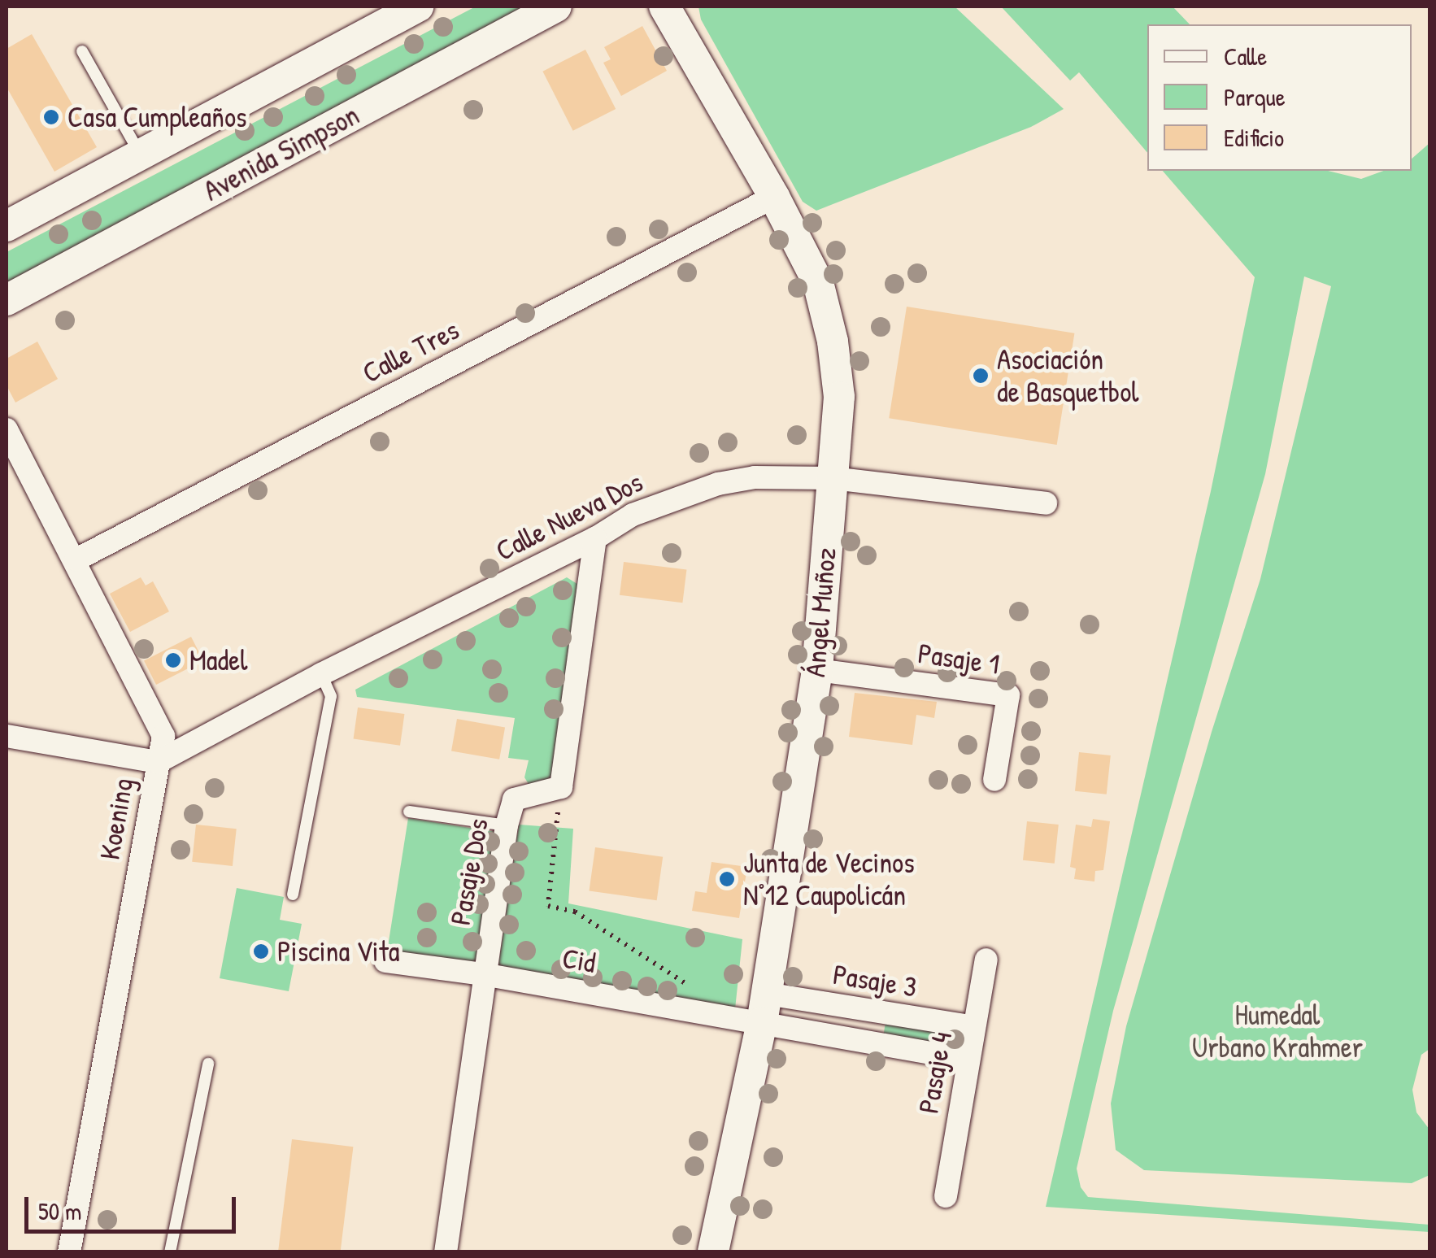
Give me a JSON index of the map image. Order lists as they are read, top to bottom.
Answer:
{
  "streets": {
    "street": [
      "Avenida Simpson",
      "Calle Tres",
      "Calle Nueva Dos",
      "Ángel Muñoz",
      "Pasaje 1",
      "Koening",
      "Pasaje Dos",
      "Cid",
      "Pasaje 3",
      "Pasaje 4"
    ]
  },
  "crossings": [
    ["Calle Tres", "Ángel Muñoz"],
    ["Calle Tres", "Koening"],
    ["Calle Nueva Dos", "Ángel Muñoz"],
    ["Calle Nueva Dos", "Koening"],
    ["Ángel Muñoz", "Pasaje 1"],
    ["Ángel Muñoz", "Cid"],
    ["Ángel Muñoz", "Pasaje 3"],
    ["Pasaje Dos", "Cid"],
    ["Cid", "Pasaje 3"],
    ["Pasaje 3", "Pasaje 4"]
  ],
  "parks": ["Humedal Urbano Krahmer"],
  "places": [
    "Casa Cumpleaños",
    "Asociación de Basquetbol",
    "Madel",
    "Junta de Vecinos N°12 Caupolicán",
    "Piscina Vita"
  ],
  "legend": ["Calle", "Parque", "Edificio"],
  "scale_bar": "50 m"
}
